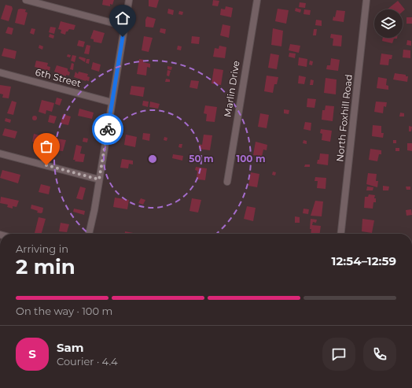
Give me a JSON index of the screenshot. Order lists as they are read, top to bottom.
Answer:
{
  "streets": {
    "street": ["6th Street", "Marlin Drive", "North Foxhill Road"]
  },
  "page": {
    "heading": ["2 min", "Arriving in", "12:54–12:59"],
    "panel": ["Sam", "Courier · 4.4"],
    "bar": "On the way · 100 m",
    "round": "S"
  },
  "rings": ["50 m", "100 m"]
}
